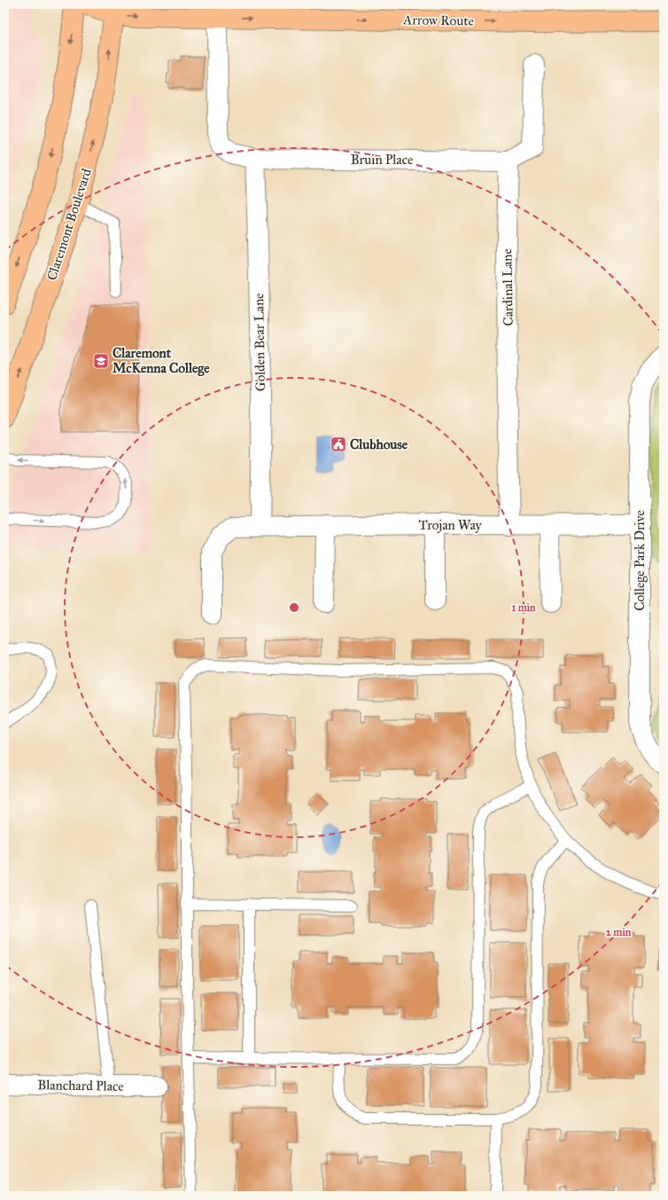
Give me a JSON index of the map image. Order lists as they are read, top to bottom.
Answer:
{
  "streets": {
    "main road": ["Arrow Route", "Claremont Boulevard"],
    "street": [
      "Bruin Place",
      "Cardinal Lane",
      "Golden Bear Lane",
      "Trojan Way",
      "College Park Drive",
      "Blanchard Place"
    ]
  },
  "crossings": [
    ["Arrow Route", "Bruin Place"],
    ["Arrow Route", "Claremont Boulevard"],
    ["Bruin Place", "Cardinal Lane"],
    ["Bruin Place", "Golden Bear Lane"],
    ["Cardinal Lane", "Trojan Way"],
    ["Golden Bear Lane", "Trojan Way"],
    ["Trojan Way", "College Park Drive"]
  ],
  "one_way": ["Arrow Route"],
  "places": {
    "school or university": ["Claremont McKenna College"],
    "public building": ["Clubhouse"]
  },
  "rings": ["1 min", "2 min"]
}
